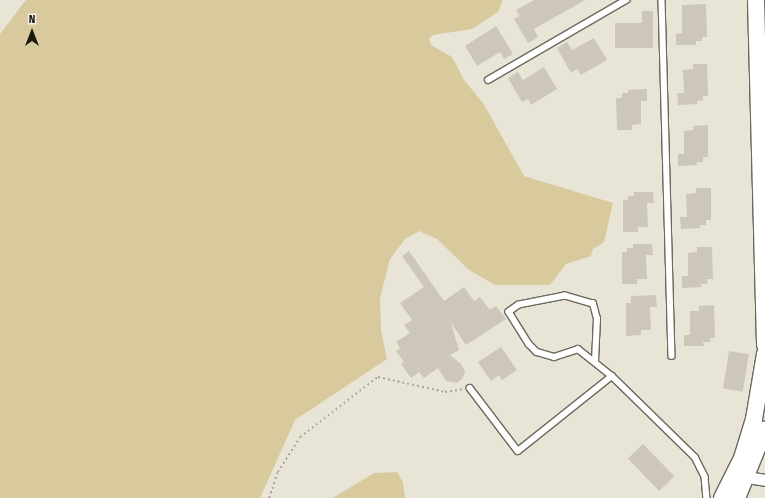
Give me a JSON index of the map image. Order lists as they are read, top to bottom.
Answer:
{
  "north": "top"
}
